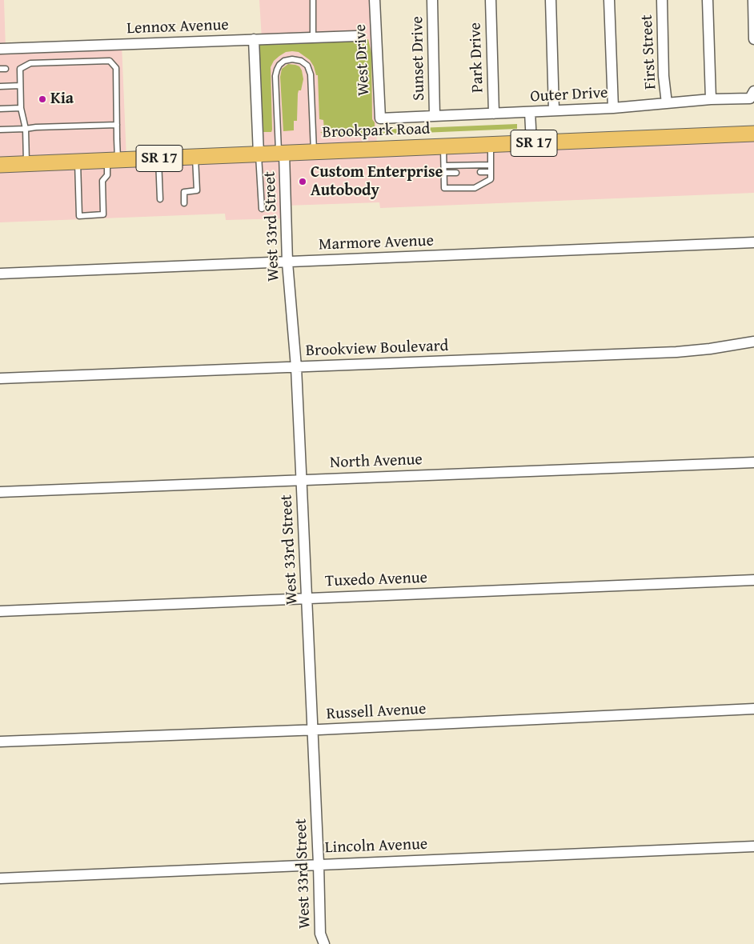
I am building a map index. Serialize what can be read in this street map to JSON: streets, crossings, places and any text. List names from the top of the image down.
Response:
{
  "streets": {
    "main road": ["Brookpark Road", "SR 17"],
    "street": [
      "Lennox Avenue",
      "First Street",
      "Park Drive",
      "Sunset Drive",
      "West Drive",
      "Outer Drive",
      "West 33rd Street",
      "Marmore Avenue",
      "Brookview Boulevard",
      "North Avenue",
      "Tuxedo Avenue",
      "Russell Avenue",
      "Lincoln Avenue"
    ]
  },
  "crossings": [
    ["Lennox Avenue", "West 33rd Street"],
    ["First Street", "Outer Drive"],
    ["Park Drive", "Outer Drive"],
    ["Sunset Drive", "Outer Drive"],
    ["West Drive", "Outer Drive"],
    ["Brookpark Road", "West 33rd Street"],
    ["West 33rd Street", "Marmore Avenue"],
    ["West 33rd Street", "Brookview Boulevard"],
    ["West 33rd Street", "North Avenue"],
    ["West 33rd Street", "Tuxedo Avenue"],
    ["West 33rd Street", "Russell Avenue"],
    ["West 33rd Street", "Lincoln Avenue"]
  ],
  "places": ["Kia", "Custom Enterprise Autobody"]
}
